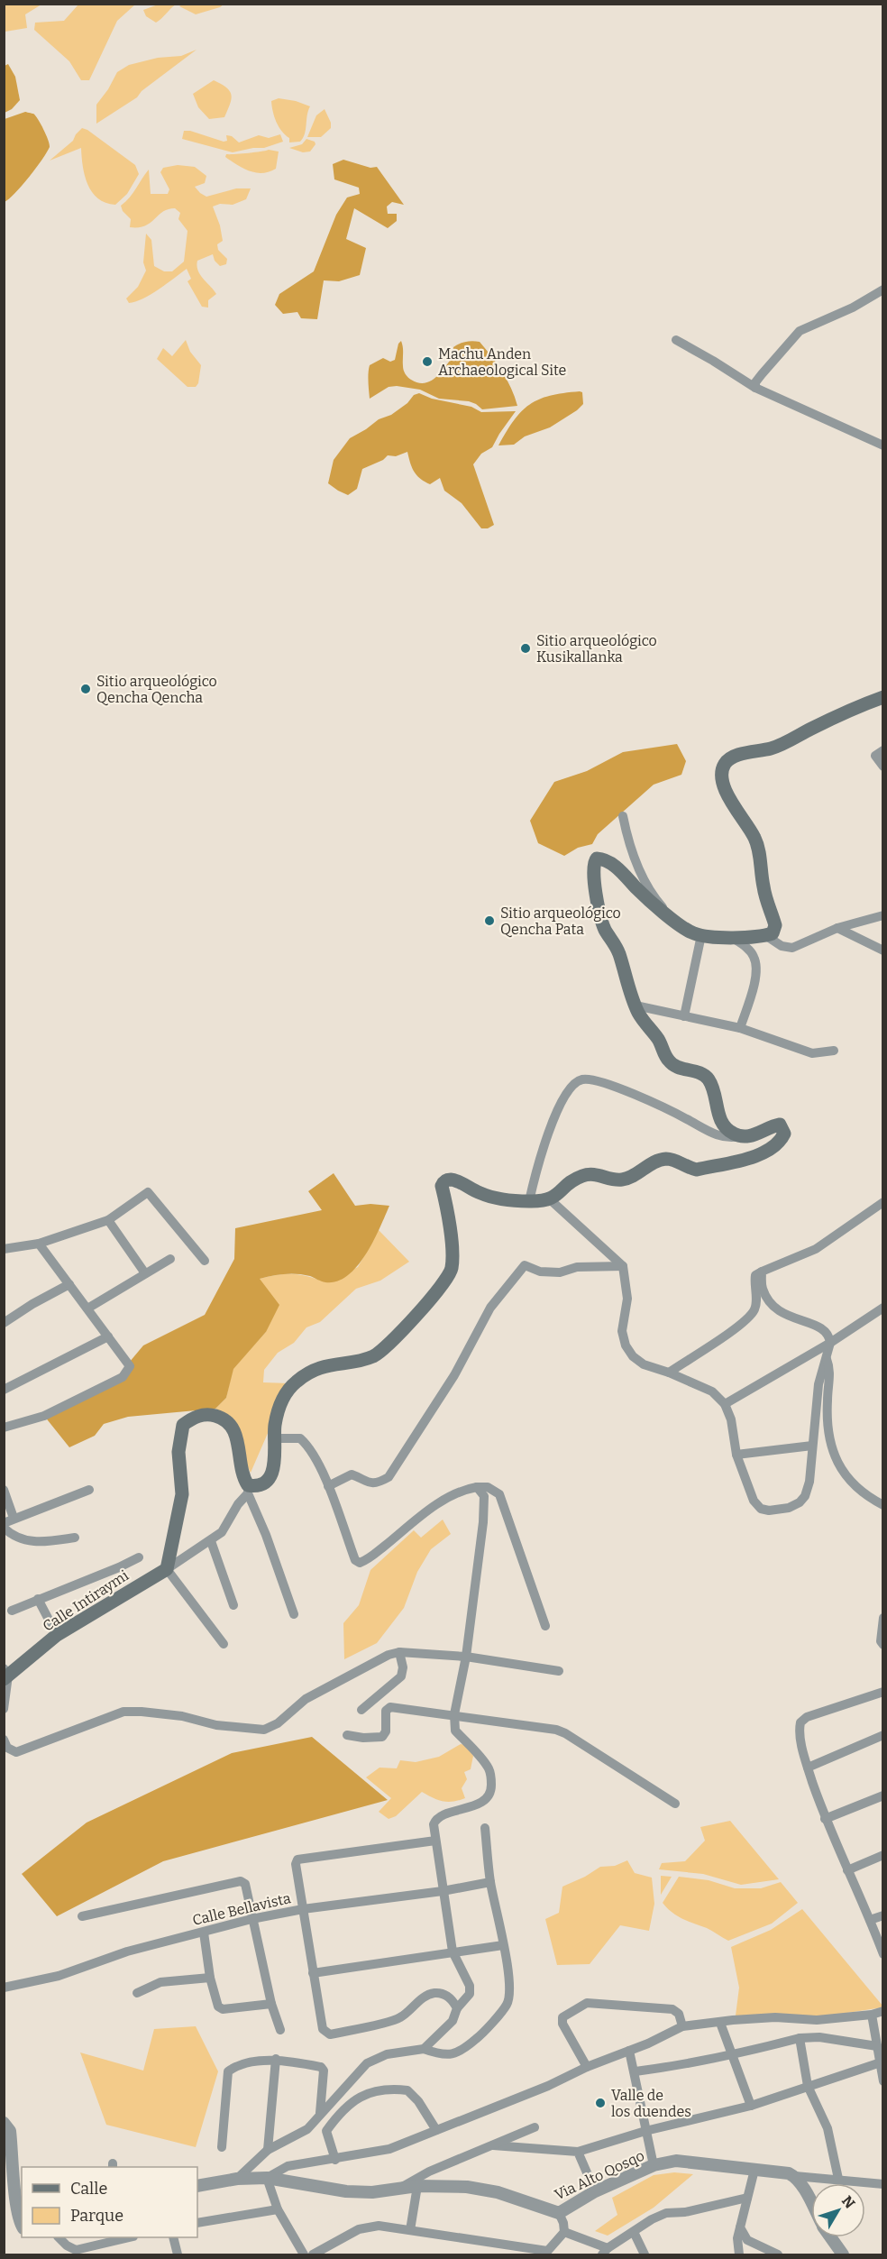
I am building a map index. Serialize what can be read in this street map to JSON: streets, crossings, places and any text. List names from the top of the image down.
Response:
{
  "streets": {
    "main road": ["Calle Intiraymi"],
    "street": ["Calle Bellavista", "Via Alto Qosqo"]
  },
  "places": [
    "Machu Anden Archaeological Site",
    "Sitio arqueológico Kusikallanka",
    "Sitio arqueológico Qencha Qencha",
    "Sitio arqueológico Qencha Pata",
    "Valle de los duendes"
  ],
  "legend": ["Calle", "Parque"],
  "north": "top right"
}
